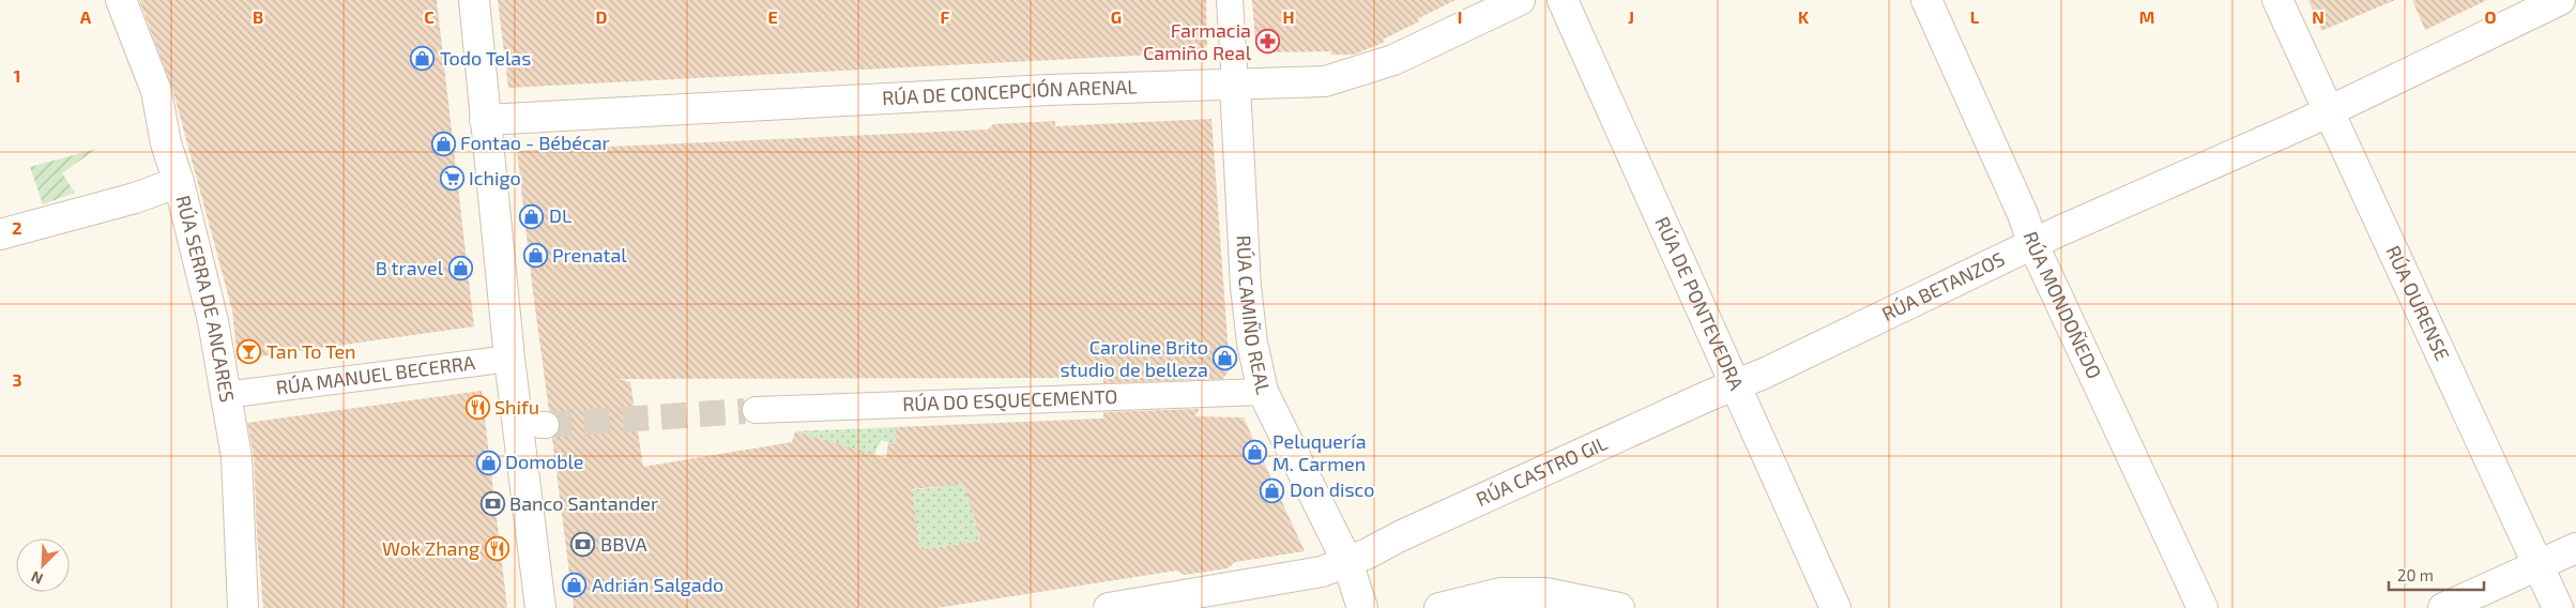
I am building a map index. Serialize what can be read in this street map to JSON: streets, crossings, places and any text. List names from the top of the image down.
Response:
{
  "streets": {
    "street": [
      "RÚA DE CONCEPCIÓN ARENAL",
      "RÚA BETANZOS",
      "RÚA SERRA DE ANCARES",
      "RÚA DE PONTEVEDRA",
      "RÚA OURENSE",
      "RÚA MONDOÑEDO",
      "RÚA CAMIÑO REAL",
      "RÚA MANUEL BECERRA",
      "RÚA DO ESQUECEMENTO",
      "RÚA CASTRO GIL"
    ]
  },
  "crossings": [
    ["RÚA DE CONCEPCIÓN ARENAL", "RÚA CAMIÑO REAL"],
    ["RÚA BETANZOS", "RÚA DE PONTEVEDRA"],
    ["RÚA BETANZOS", "RÚA OURENSE"],
    ["RÚA BETANZOS", "RÚA MONDOÑEDO"],
    ["RÚA BETANZOS", "RÚA CASTRO GIL"],
    ["RÚA DE PONTEVEDRA", "RÚA CASTRO GIL"],
    ["RÚA CAMIÑO REAL", "RÚA DO ESQUECEMENTO"],
    ["RÚA CAMIÑO REAL", "RÚA CASTRO GIL"]
  ],
  "places": {
    "pharmacy": ["Farmacia Camiño Real"],
    "shop": [
      "Todo Telas",
      "Fontao - Bébécar",
      "DL",
      "Prenatal",
      "B travel",
      "Caroline Brito studio de belleza",
      "Peluquería M. Carmen",
      "Domoble",
      "Don disco",
      "Adrián Salgado"
    ],
    "supermarket": ["Ichigo"],
    "bar": ["Tan To Ten"],
    "restaurant": ["Shifu", "Wok Zhang"],
    "bank": ["Banco Santander", "BBVA"]
  },
  "scale_bar": "20 m",
  "north": "bottom left",
  "grid": {
    "columns": [
      "A",
      "B",
      "C",
      "D",
      "E",
      "F",
      "G",
      "H",
      "I",
      "J",
      "K",
      "L",
      "M",
      "N",
      "O"
    ],
    "rows": ["1", "2", "3"]
  }
}
